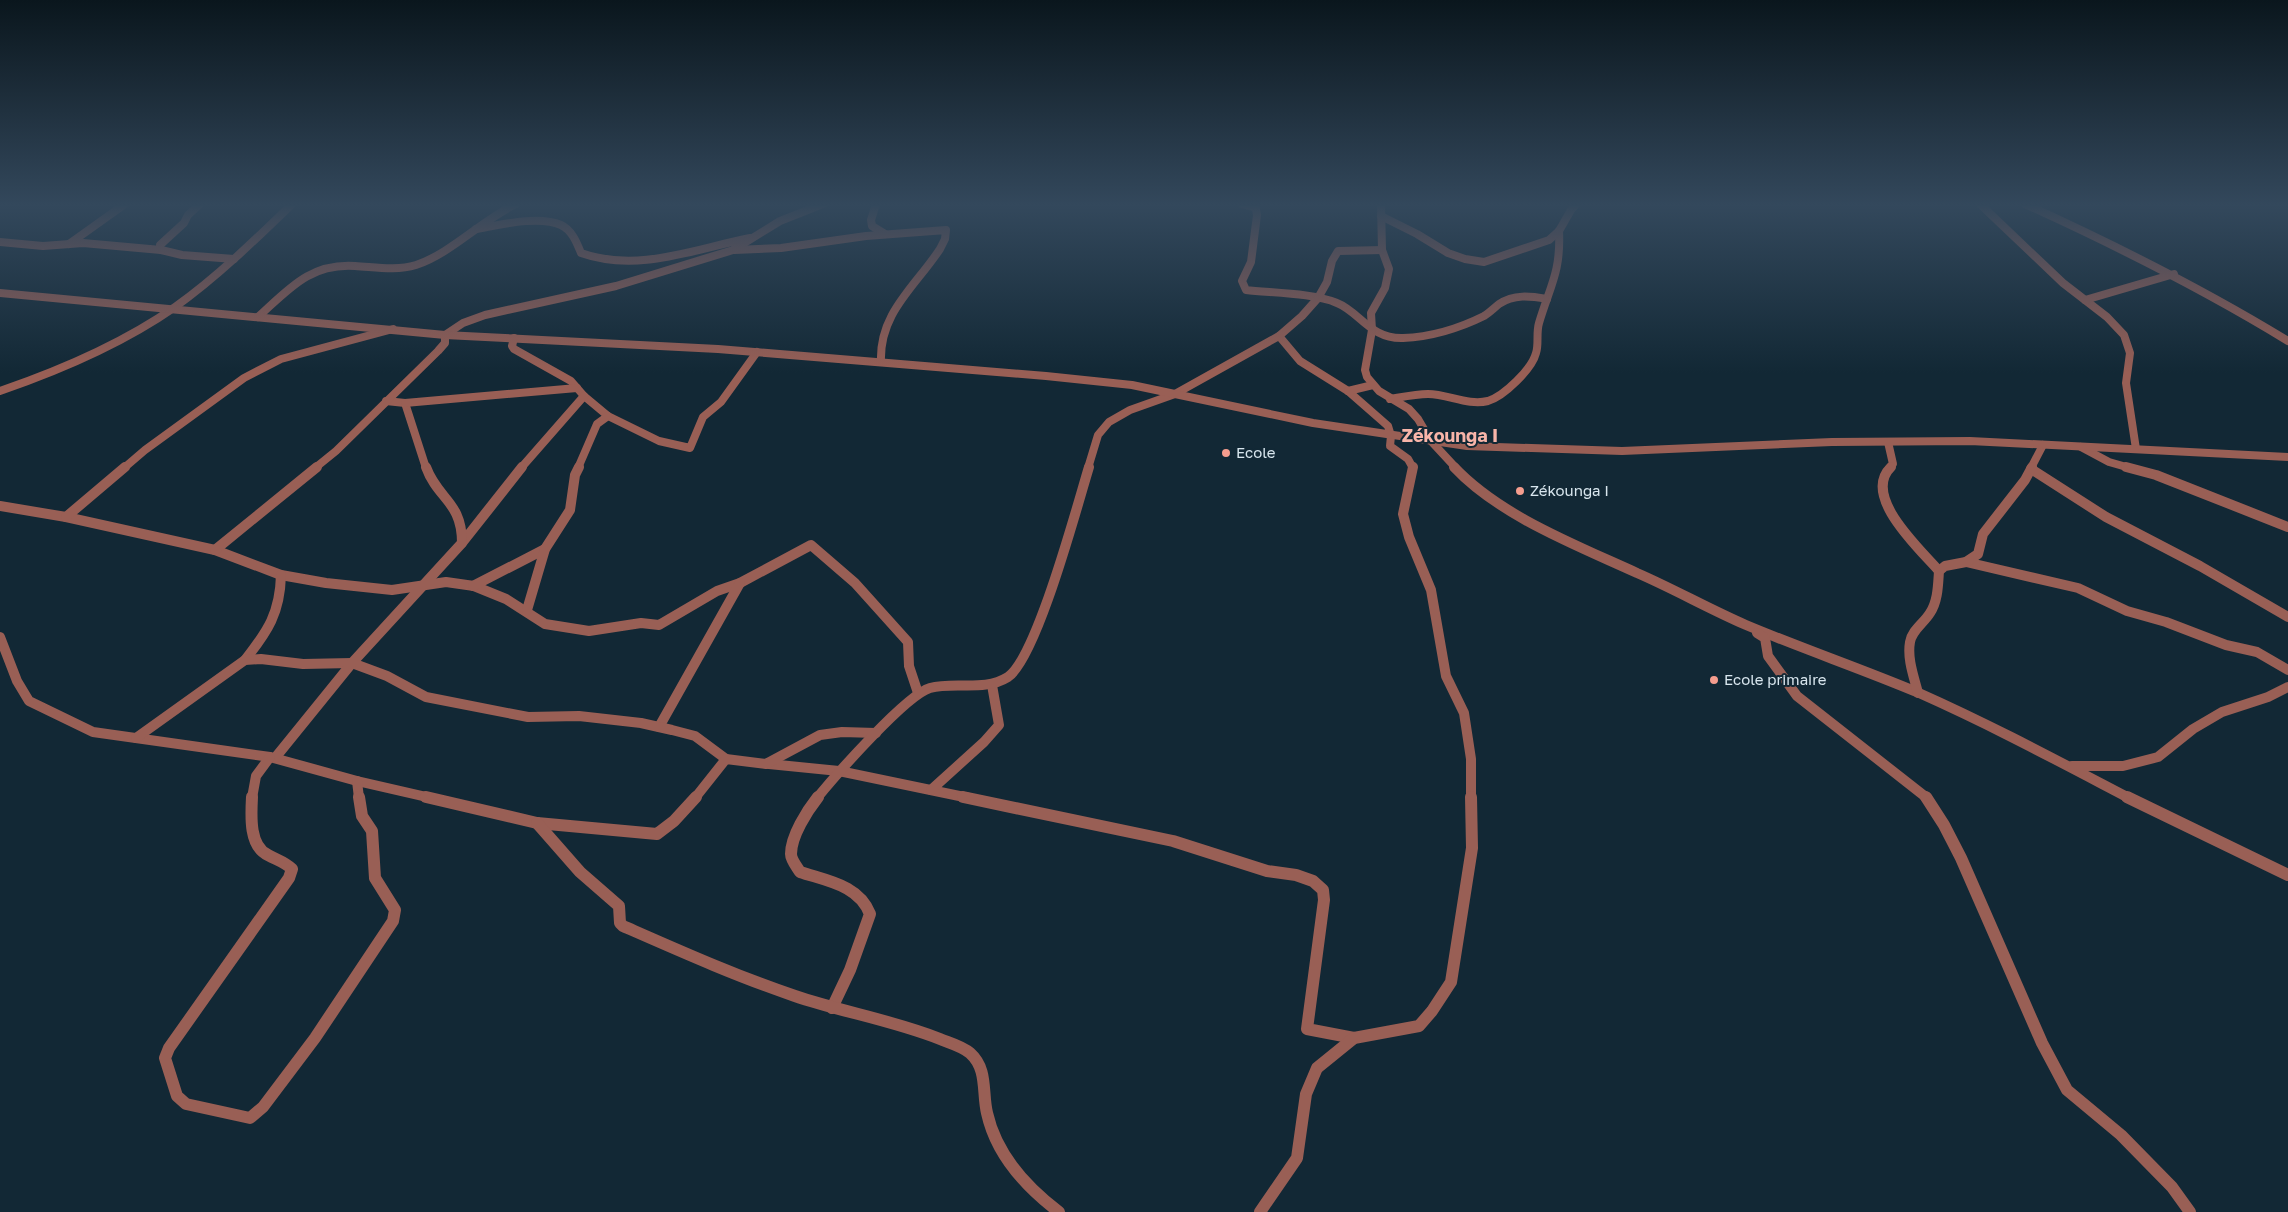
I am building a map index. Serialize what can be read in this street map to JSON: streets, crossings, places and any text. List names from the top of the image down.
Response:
{
  "districts": ["Zékounga I"],
  "places": ["Ecole", "Zékounga I", "Ecole primaire"]
}
